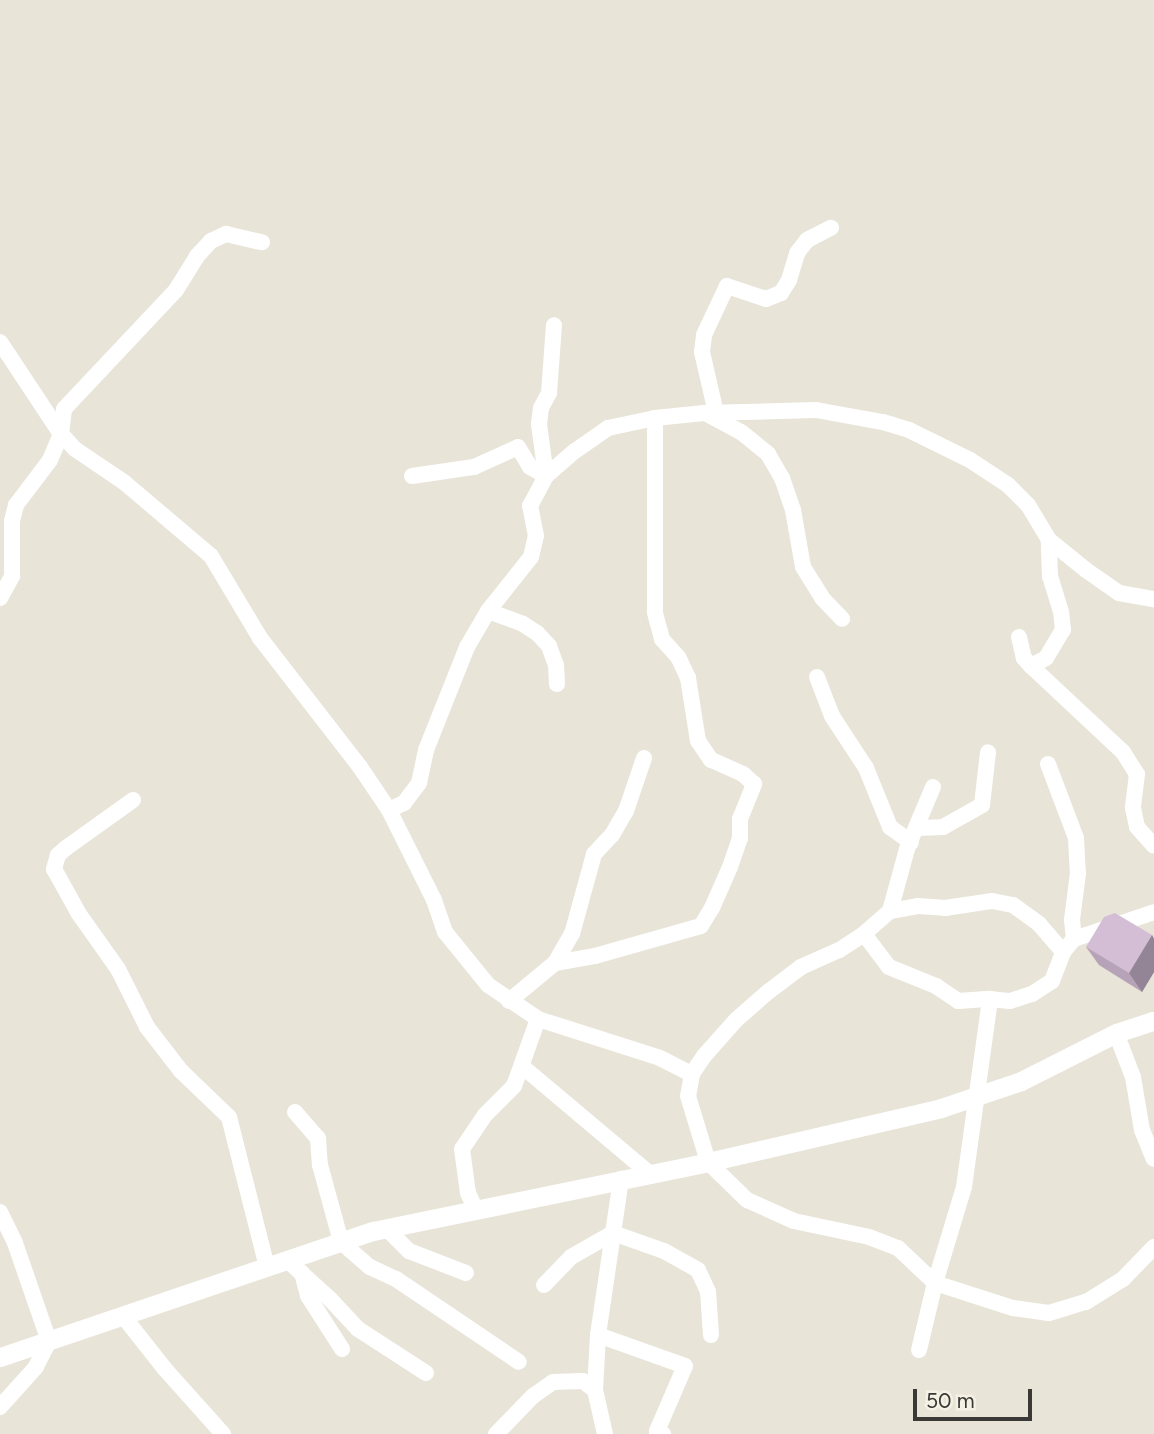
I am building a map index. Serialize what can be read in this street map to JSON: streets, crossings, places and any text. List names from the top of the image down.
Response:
{
  "scale_bar": "50 m"
}
